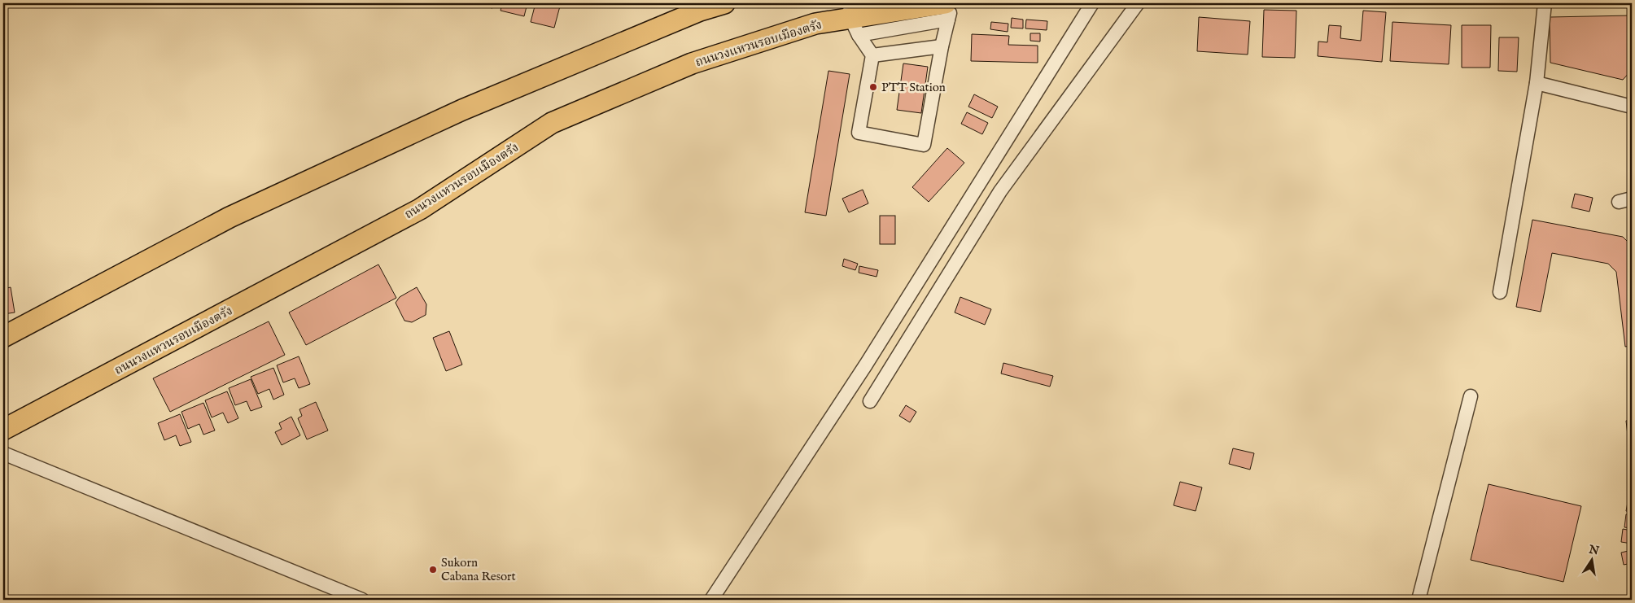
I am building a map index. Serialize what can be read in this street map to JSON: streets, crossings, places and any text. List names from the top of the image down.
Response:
{
  "streets": {
    "highway": ["ถนนวงแหวนรอบเมืองตรัง"]
  },
  "places": ["PTT Station", "Sukorn Cabana Resort"],
  "north": "top"
}
